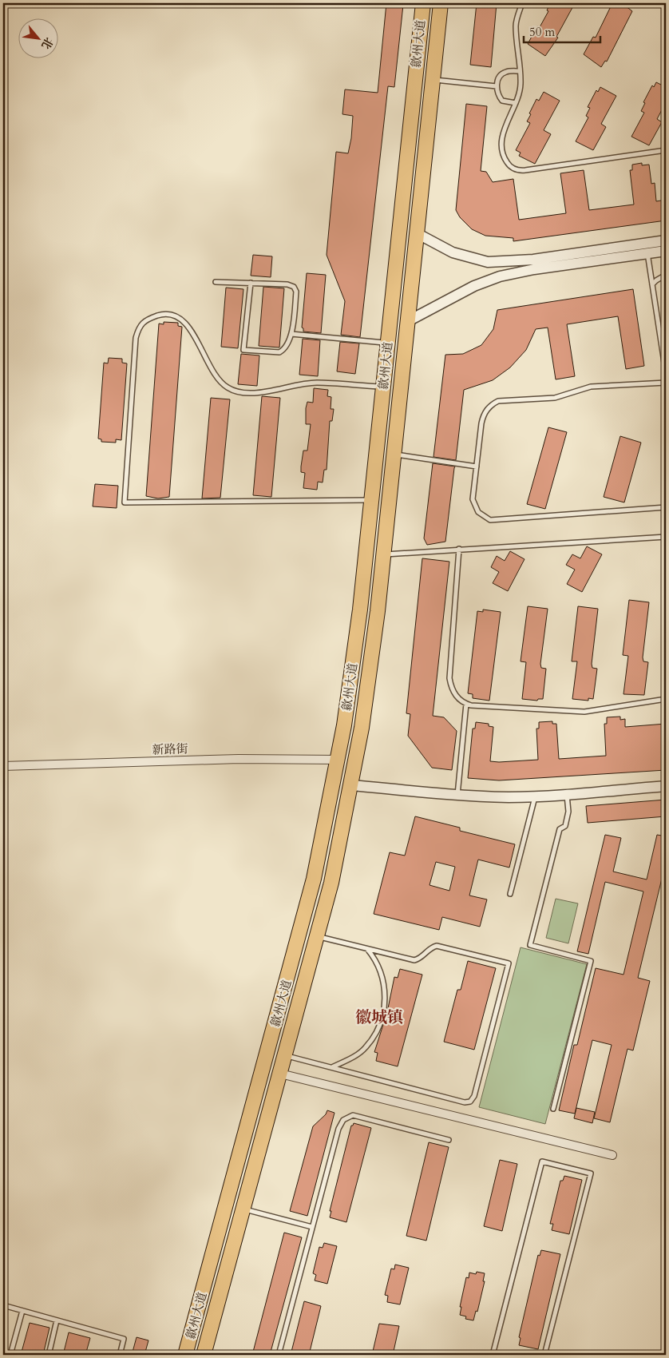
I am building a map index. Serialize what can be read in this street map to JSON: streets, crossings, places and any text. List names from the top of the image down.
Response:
{
  "streets": {
    "highway": ["歙州大道"],
    "street": ["新路街"]
  },
  "crossings": [
    ["歙州大道", "新路街"]
  ],
  "districts": ["徽城镇"],
  "scale_bar": "50 m",
  "north": "bottom right"
}
